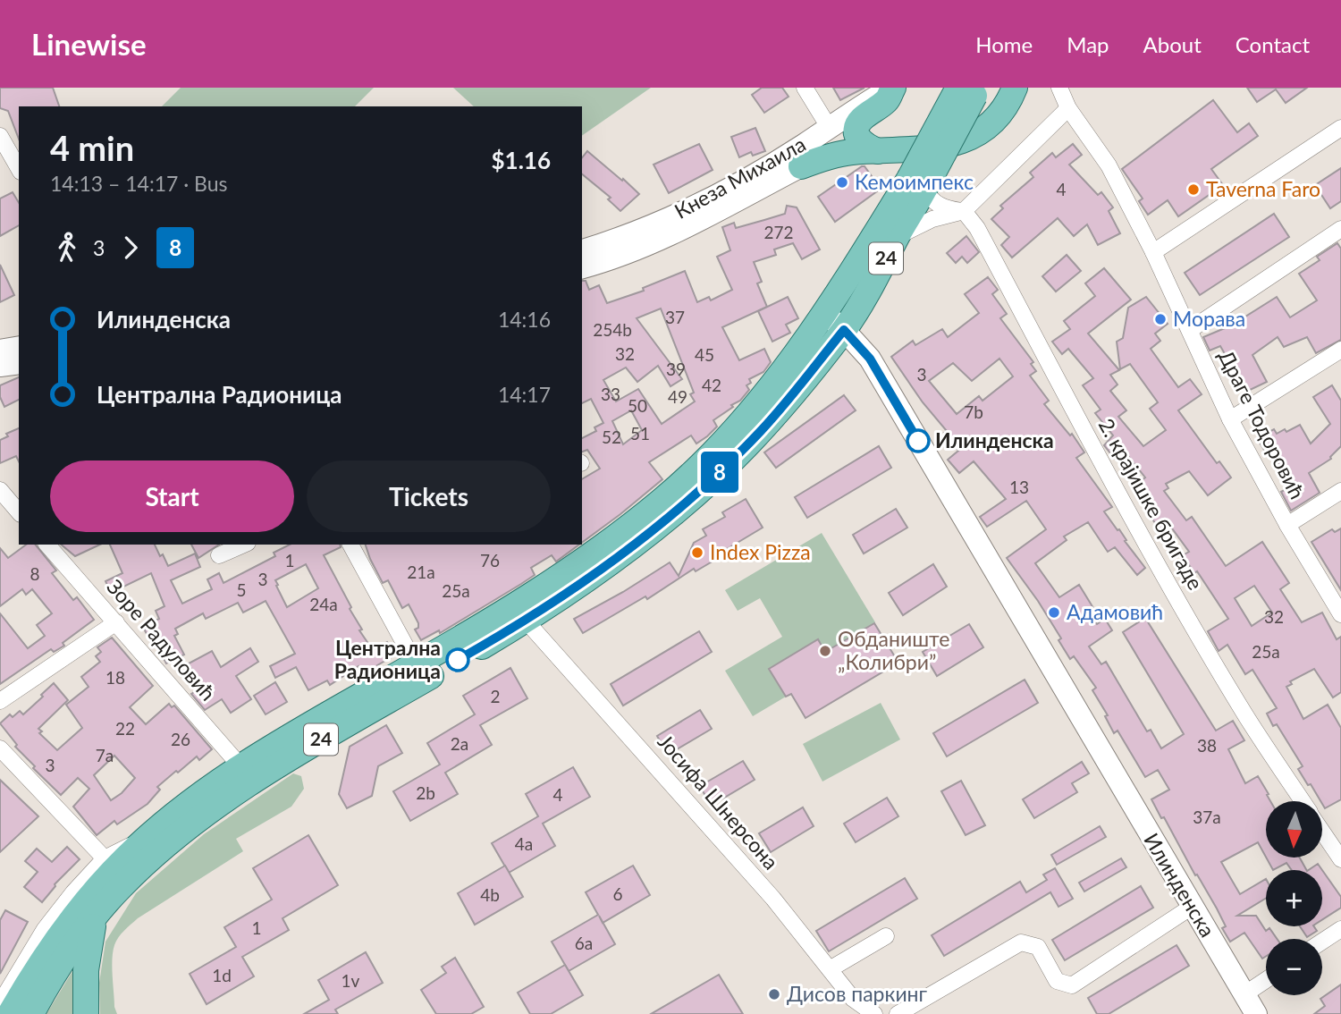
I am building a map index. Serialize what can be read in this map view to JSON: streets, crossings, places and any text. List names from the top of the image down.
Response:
{
  "streets": {
    "main road": ["24"],
    "street": [
      "Кнеза Михаила",
      "Драге Тодоровић",
      "2. крајишке бригаде",
      "Зоре Радуловић",
      "Јосифа Шнерсона",
      "Илинденска"
    ]
  },
  "crossings": [
    ["24", "Зоре Радуловић"],
    ["24", "Јосифа Шнерсона"],
    ["24", "Илинденска"]
  ],
  "places": [
    "Кемоимпекс",
    "Taverna Faro",
    "Морава",
    "Илинденска",
    "Index Pizza",
    "Адамовић",
    "Обданиште „Колибри”",
    "Централна Радионица",
    "Дисов паркинг"
  ],
  "lines": ["bus line 8"],
  "house_numbers": [
    "4",
    "272",
    "37",
    "254b",
    "32",
    "45",
    "39",
    "3",
    "42",
    "33",
    "49",
    "50",
    "7b",
    "51",
    "52",
    "13",
    "1",
    "76",
    "21a",
    "8",
    "3",
    "5",
    "25a",
    "24a",
    "32",
    "25a",
    "18",
    "2",
    "22",
    "26",
    "2a",
    "38",
    "7a",
    "3",
    "2b",
    "4",
    "37a",
    "4a",
    "6",
    "4b",
    "1",
    "6a",
    "1d",
    "1v"
  ],
  "north": "bottom",
  "page": {
    "header": "Linewise",
    "nav": [
      "Home",
      "Map",
      "About",
      "Contact"
    ],
    "on_map": "8",
    "heading": ["4 min", "14:13 – 14:17 · Bus", "$1.16"],
    "legs": ["3", "8"],
    "list": [
      {
        "name": "Илинденска",
        "value": "14:16"
      },
      {
        "name": "Централна Радионица",
        "value": "14:17"
      }
    ],
    "buttons": ["Start", "Tickets"],
    "map_buttons": ["+", "−"]
  }
}
